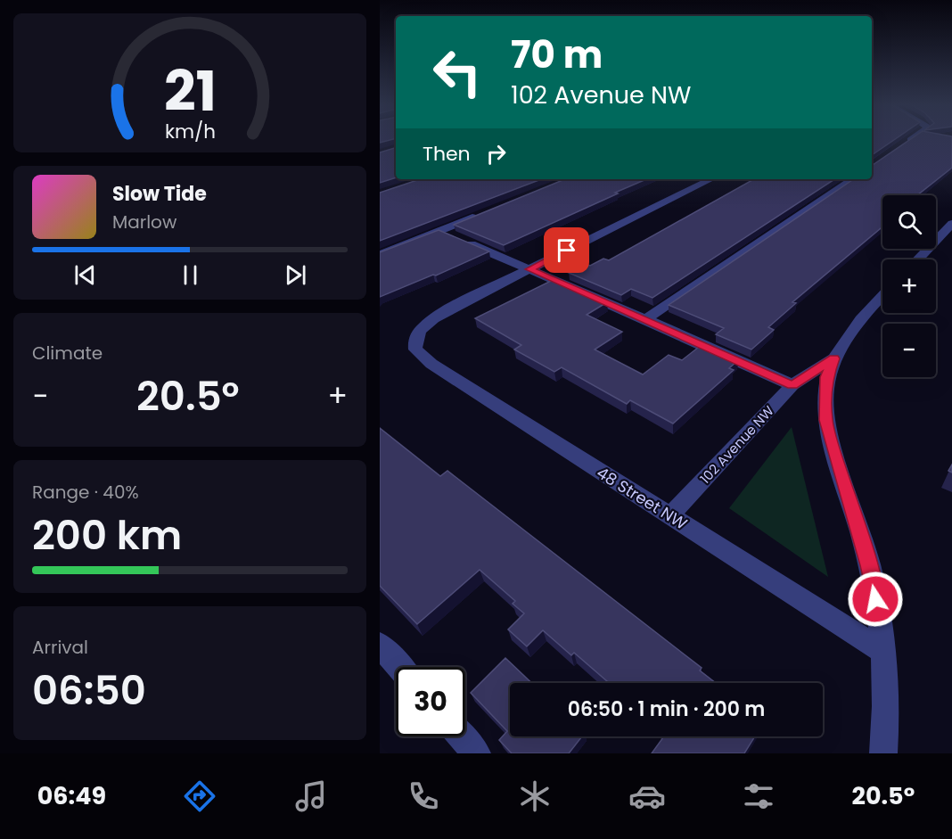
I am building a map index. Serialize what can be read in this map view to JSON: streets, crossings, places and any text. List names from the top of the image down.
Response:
{
  "streets": {
    "street": ["102 Avenue NW", "48 Street NW"]
  },
  "crossings": [
    ["102 Avenue NW", "48 Street NW"]
  ],
  "page": {
    "turn": ["70 m", "102 Avenue NW"],
    "then": "Then",
    "song": ["Slow Tide", "Marlow"],
    "map_buttons": ["+", "−"],
    "tile": [
      "Climate",
      ["Range · 40%", "200 km"],
      ["Arrival", "06:50"]
    ],
    "heat": ["−", "20.5°", "+"],
    "limit": "30",
    "trip": "06:50 · 1 min · 200 m",
    "tabs": ["06:49", "20.5°"],
    "gauge": ["21", "km/h"]
  }
}
